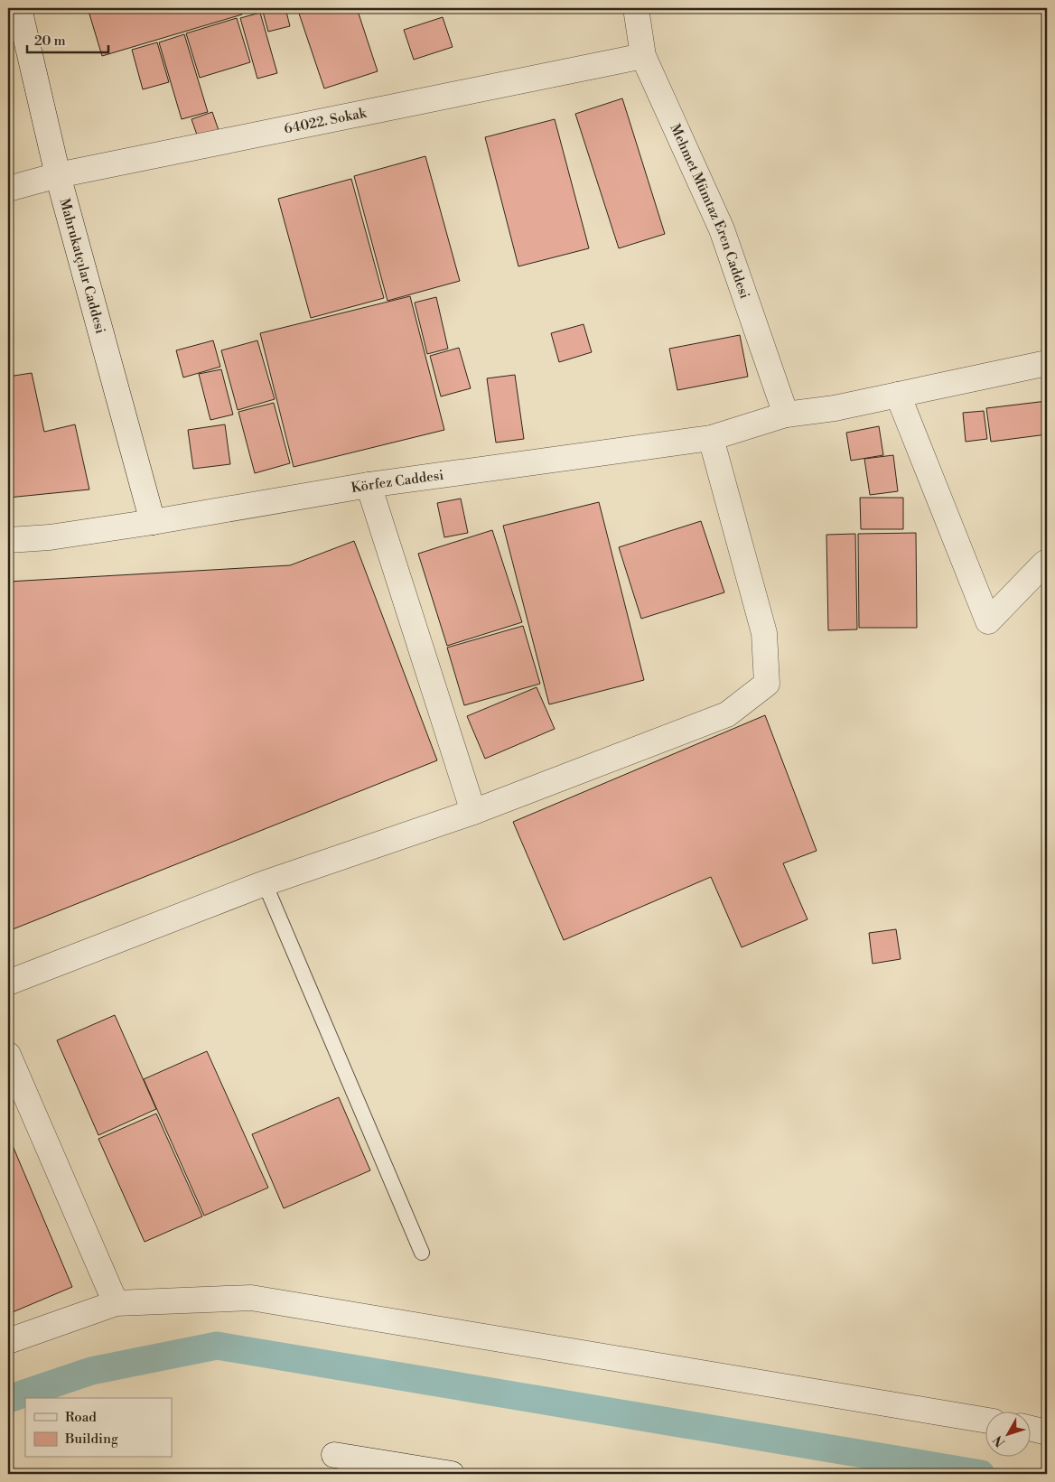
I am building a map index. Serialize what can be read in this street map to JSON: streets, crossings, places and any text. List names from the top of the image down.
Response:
{
  "streets": {
    "street": [
      "64022. Sokak",
      "Mehmet Mümtaz Eren Caddesi",
      "Mahrukatçılar Caddesi",
      "Körfez Caddesi"
    ]
  },
  "crossings": [
    ["64022. Sokak", "Mehmet Mümtaz Eren Caddesi"],
    ["64022. Sokak", "Mahrukatçılar Caddesi"],
    ["Mehmet Mümtaz Eren Caddesi", "Körfez Caddesi"],
    ["Mahrukatçılar Caddesi", "Körfez Caddesi"]
  ],
  "legend": ["Road", "Building"],
  "scale_bar": "20 m",
  "north": "bottom left"
}
